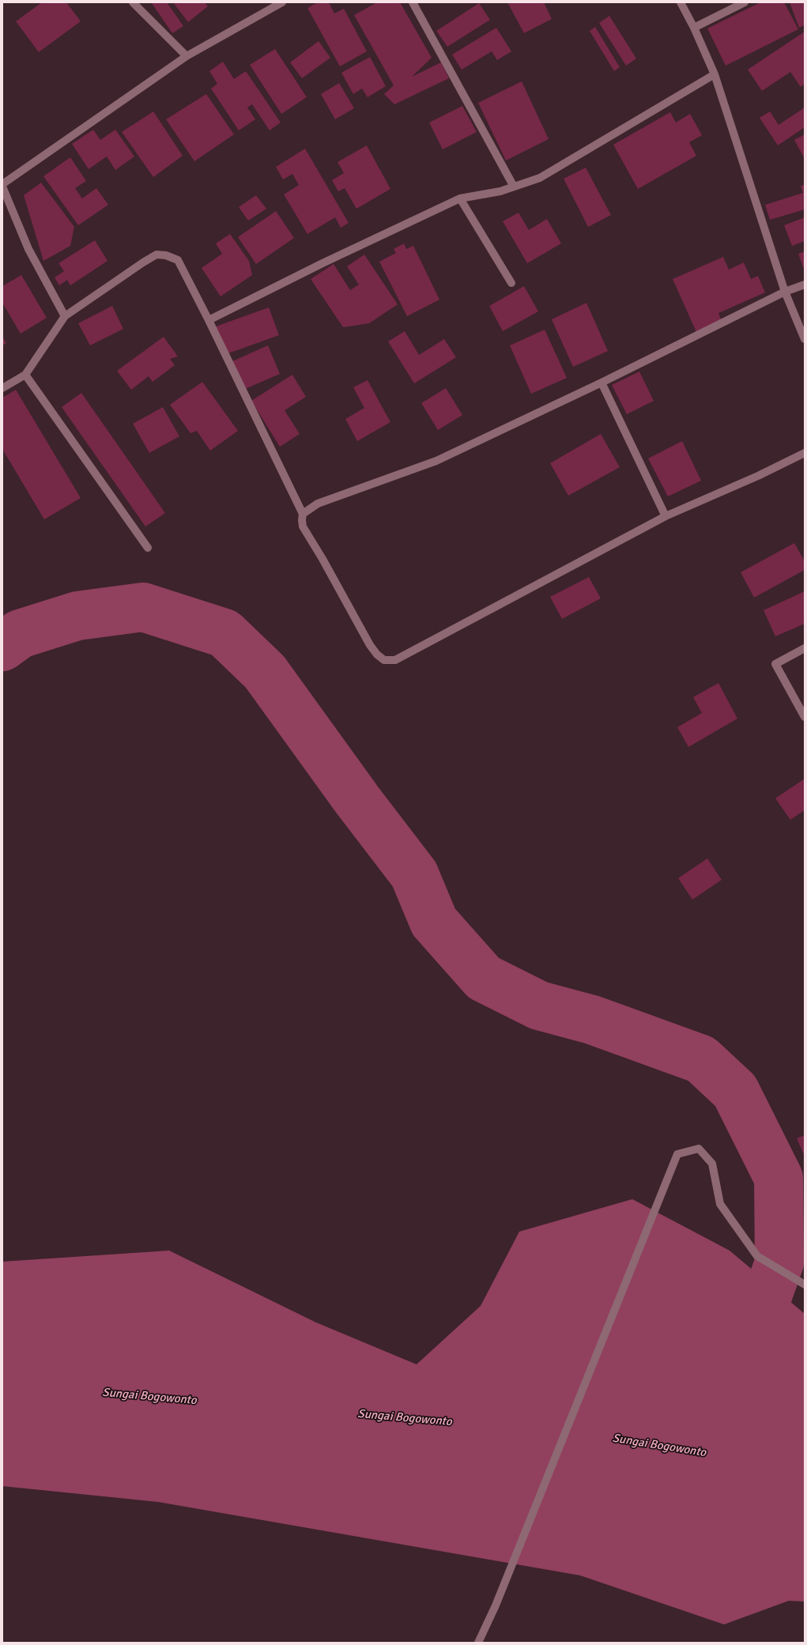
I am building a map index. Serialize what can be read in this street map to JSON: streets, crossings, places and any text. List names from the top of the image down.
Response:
{
  "water": ["Sungai Bogowonto"]
}
